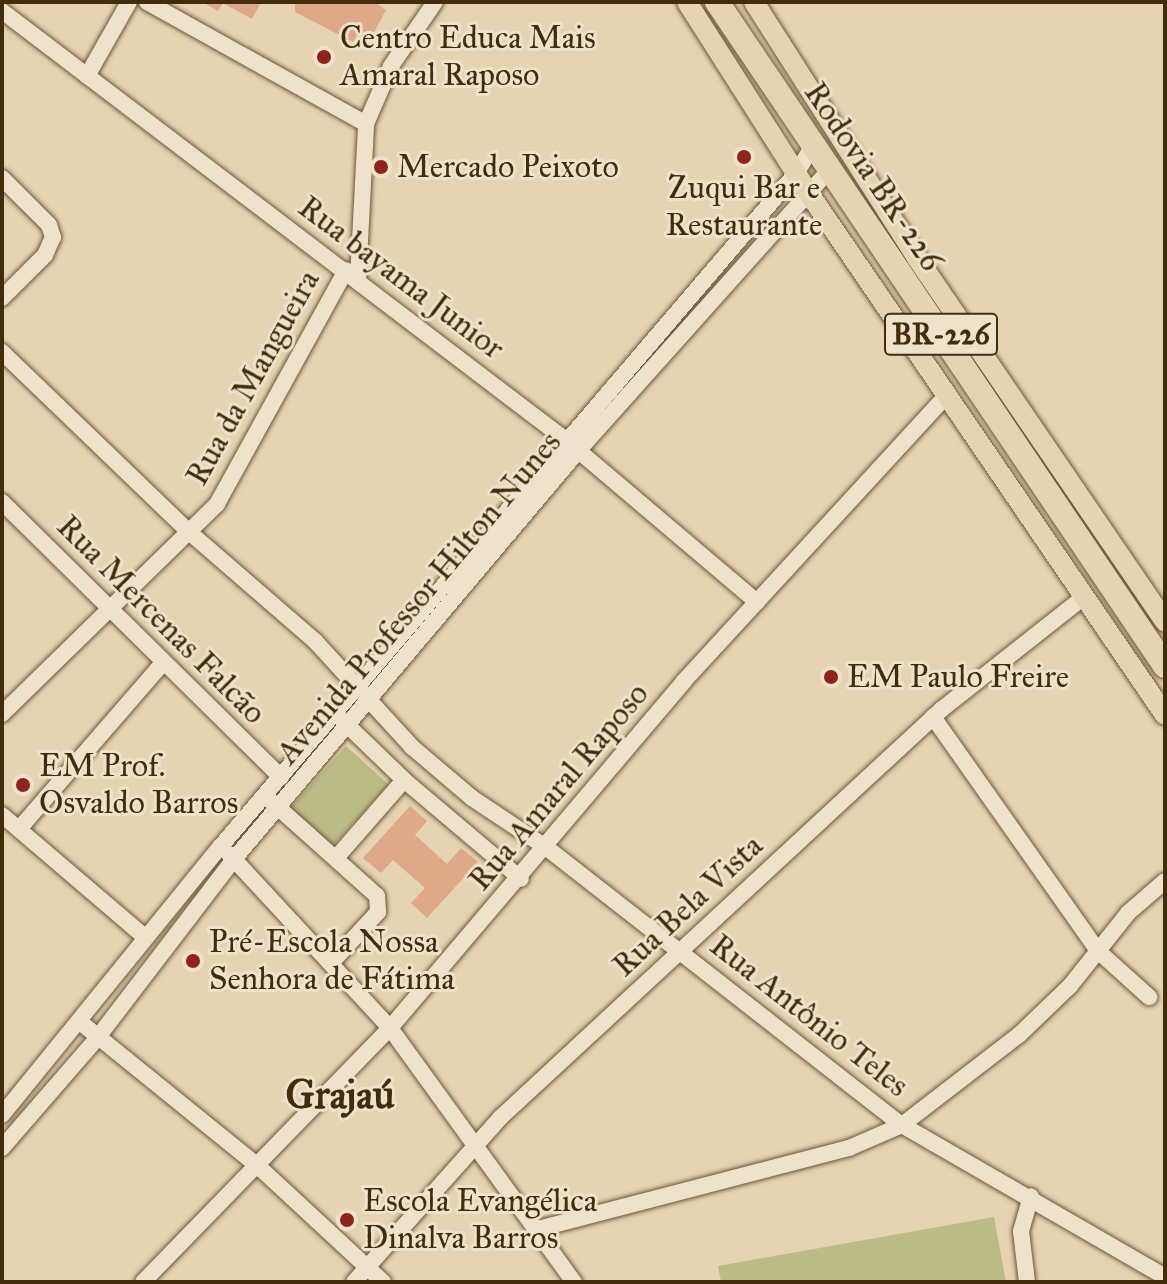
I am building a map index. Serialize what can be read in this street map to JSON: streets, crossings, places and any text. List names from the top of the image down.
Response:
{
  "streets": {
    "highway": ["Rodovia BR-226", "BR-226"],
    "street": [
      "Rua bayama Junior",
      "Rua da Mangueira",
      "Avenida Professor Hilton Nunes",
      "Rua Mercenas Falcão",
      "Rua Amaral Raposo",
      "Rua Bela Vista",
      "Rua Antônio Teles"
    ]
  },
  "crossings": [
    ["Rodovia BR-226", "Avenida Professor Hilton Nunes"],
    ["Rua bayama Junior", "Rua da Mangueira"],
    ["Rua bayama Junior", "Avenida Professor Hilton Nunes"],
    ["Rua bayama Junior", "Rua Amaral Raposo"],
    ["Rua da Mangueira", "Rua Mercenas Falcão"],
    ["Avenida Professor Hilton Nunes", "Rua Mercenas Falcão"],
    ["Avenida Professor Hilton Nunes", "Rua Antônio Teles"],
    ["Rua Amaral Raposo", "Rua Antônio Teles"],
    ["Rua Bela Vista", "Rua Antônio Teles"]
  ],
  "districts": ["Grajaú"],
  "places": [
    "Centro Educa Mais Amaral Raposo",
    "Zuqui Bar e Restaurante",
    "Mercado Peixoto",
    "EM Paulo Freire",
    "EM Prof. Osvaldo Barros",
    "Pré-Escola Nossa Senhora de Fátima",
    "Escola Evangélica Dinalva Barros"
  ]
}
